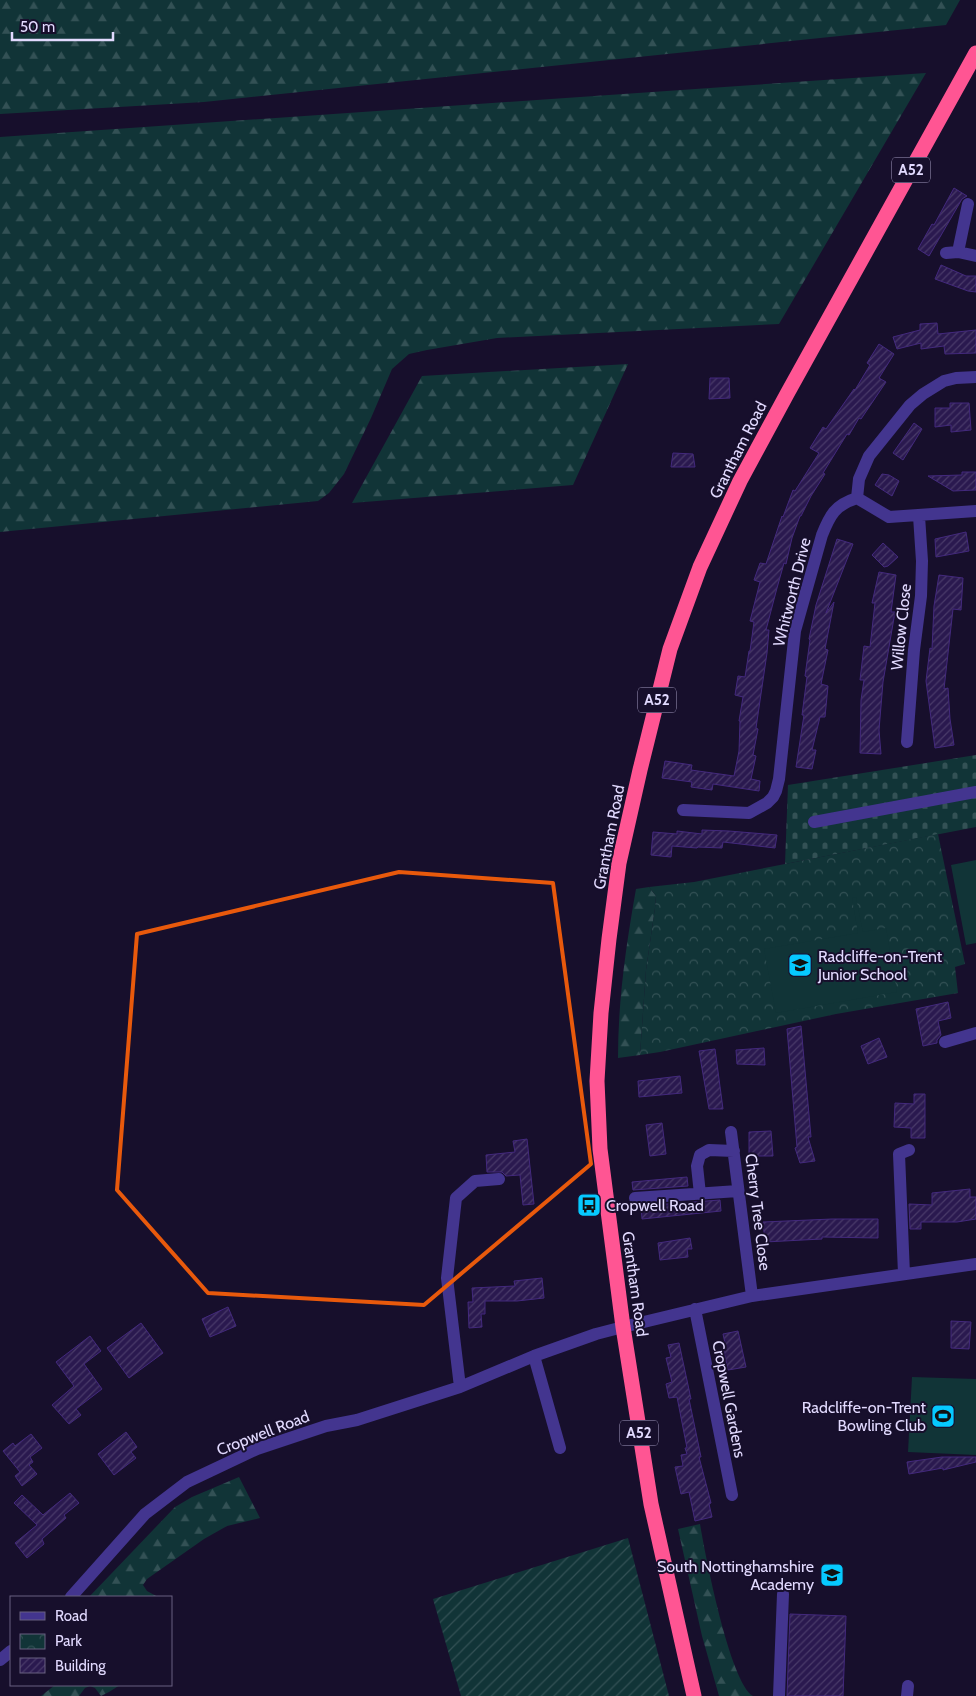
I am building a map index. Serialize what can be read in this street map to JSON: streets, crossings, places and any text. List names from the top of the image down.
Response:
{
  "streets": {
    "highway": ["A52", "Grantham Road"],
    "street": [
      "Whitworth Drive",
      "Willow Close",
      "Cherry Tree Close",
      "Cropwell Gardens",
      "Cropwell Road"
    ]
  },
  "crossings": [
    ["Grantham Road", "Cropwell Road"],
    ["Cherry Tree Close", "Cropwell Road"],
    ["Cropwell Gardens", "Cropwell Road"]
  ],
  "places": {
    "school or university": ["Radcliffe-on-Trent Junior School", "South Nottinghamshire Academy"],
    "bus stop": ["Cropwell Road"],
    "sports": ["Radcliffe-on-Trent Bowling Club"]
  },
  "legend": ["Road", "Park", "Building"],
  "scale_bar": "50 m"
}
